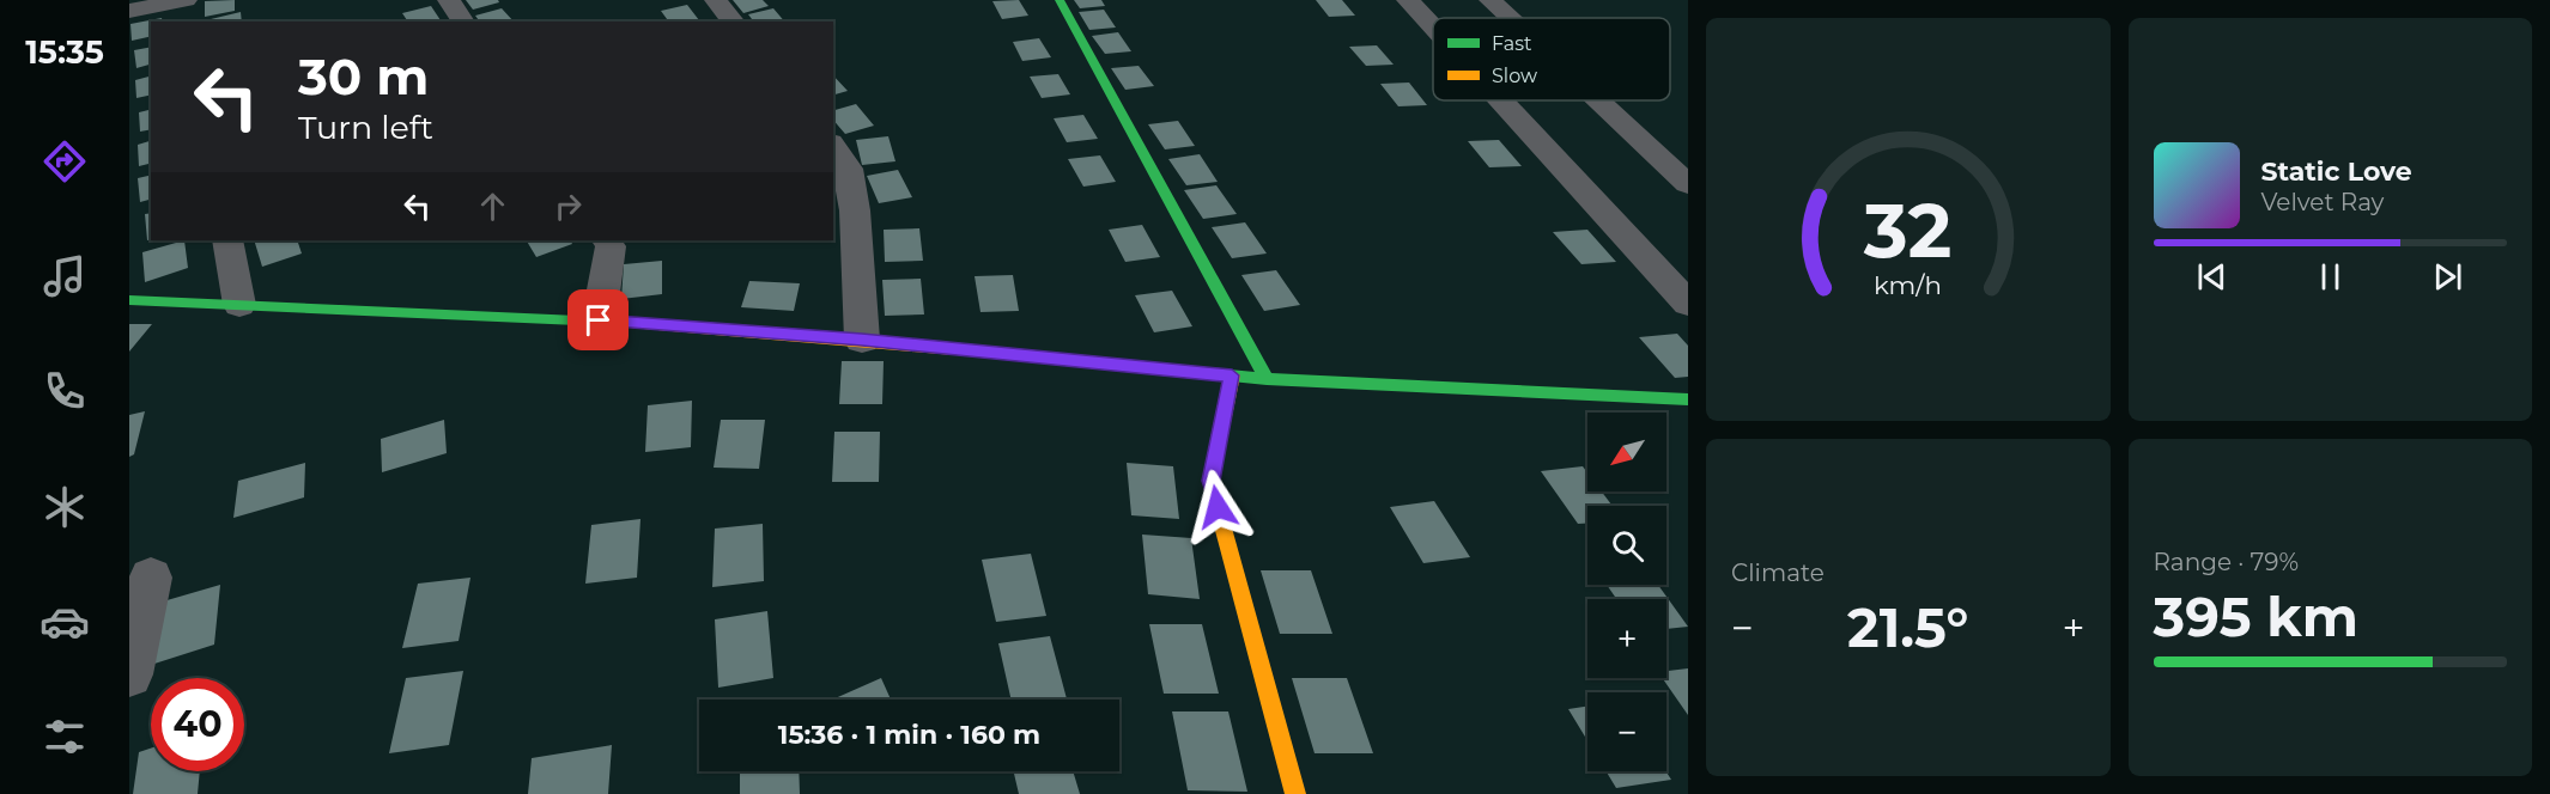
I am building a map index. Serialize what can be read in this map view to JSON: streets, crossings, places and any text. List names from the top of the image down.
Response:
{
  "legend": ["Fast", "Slow"],
  "north": "bottom left",
  "page": {
    "tabs": "15:35",
    "turn": ["30 m", "Turn left"],
    "song": ["Static Love", "Velvet Ray"],
    "map_buttons": ["+", "−"],
    "tile": [
      "Climate",
      ["Range · 79%", "395 km"]
    ],
    "heat": ["−", "21.5°", "+"],
    "limit": "40",
    "trip": "15:36 · 1 min · 160 m",
    "gauge": ["32", "km/h"]
  }
}
